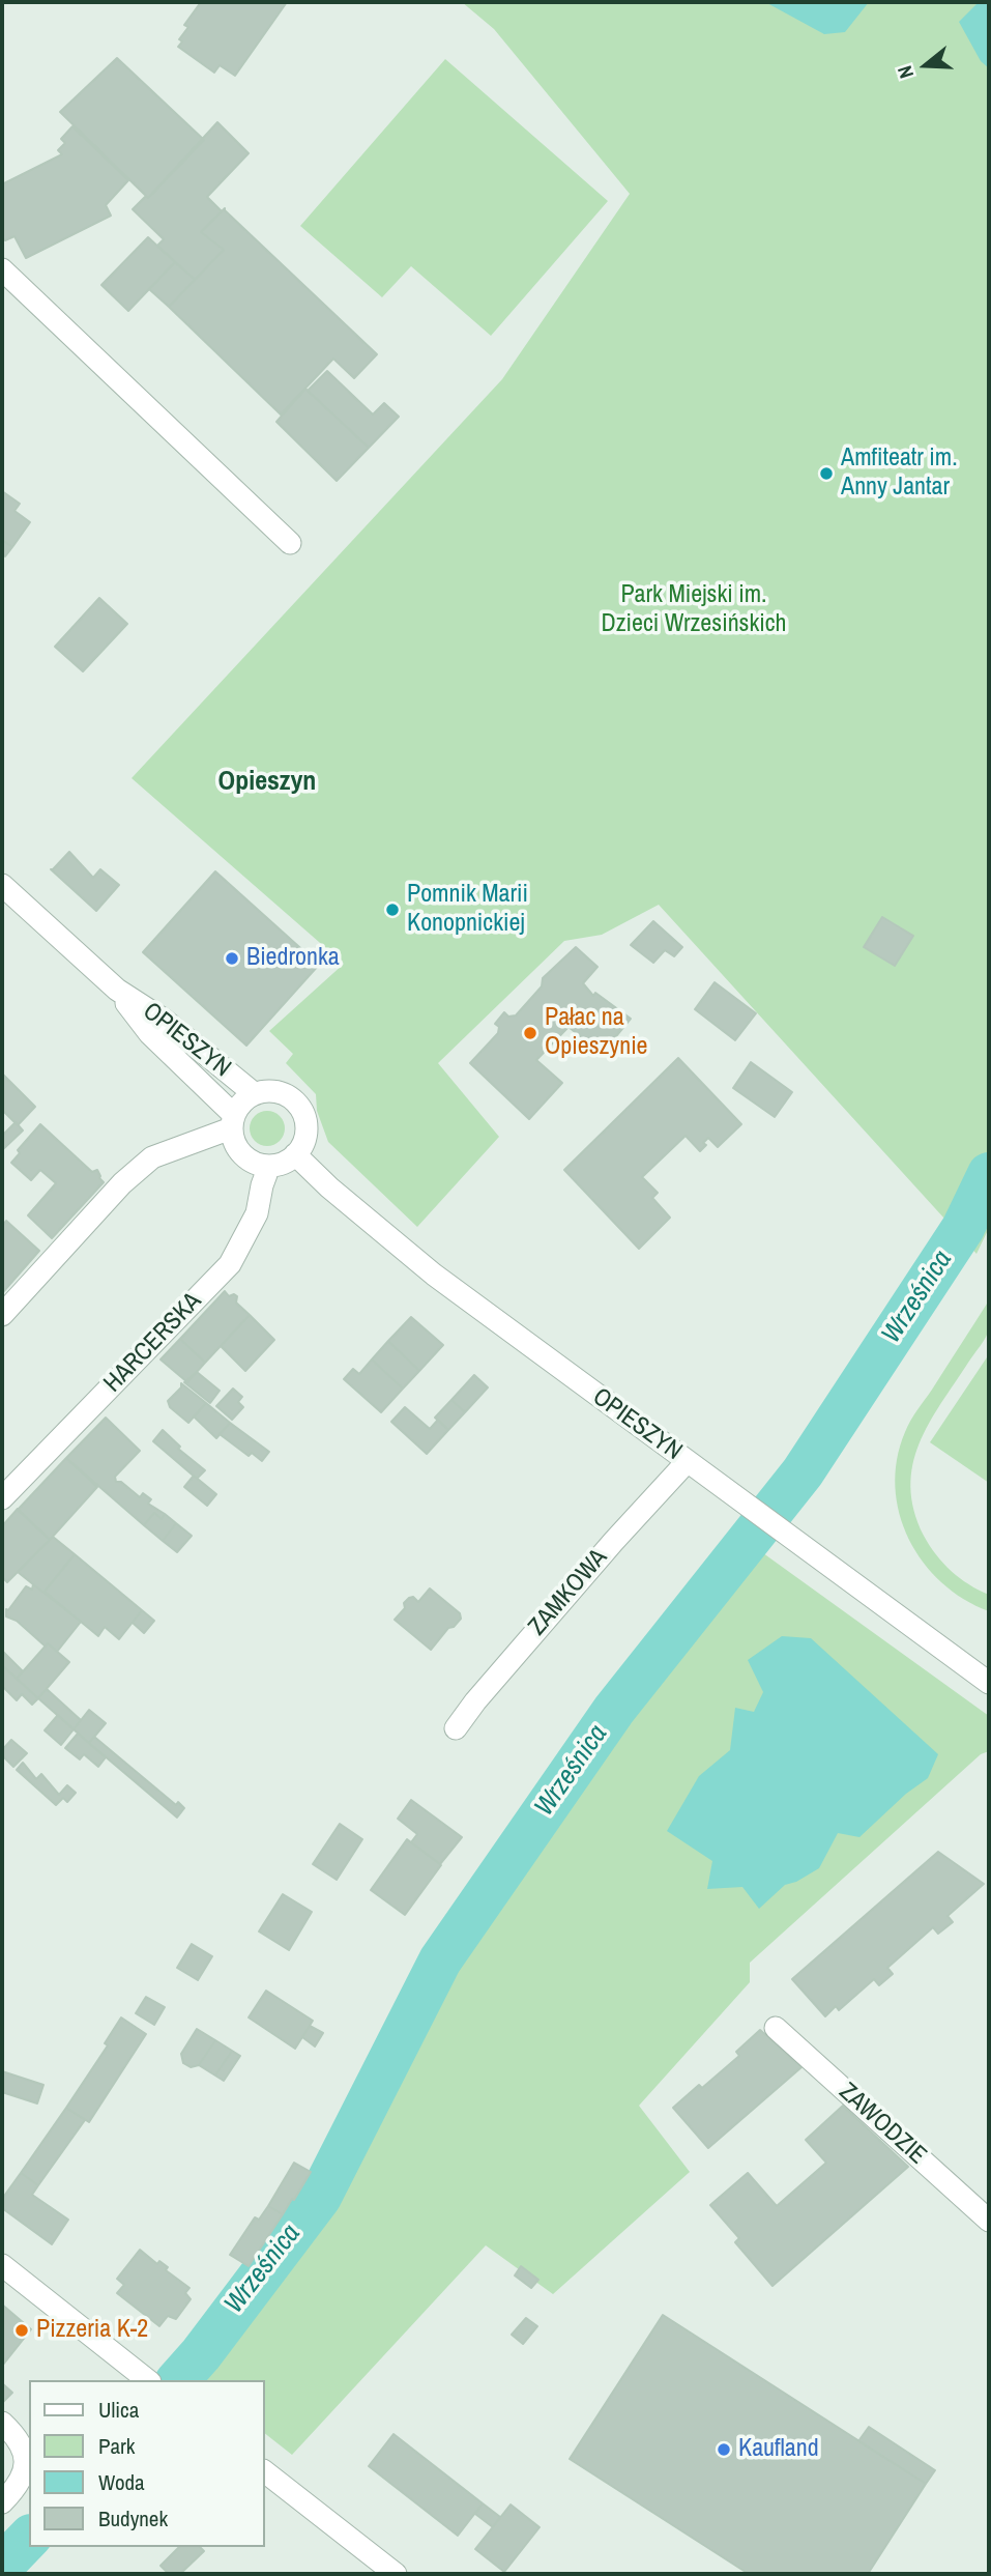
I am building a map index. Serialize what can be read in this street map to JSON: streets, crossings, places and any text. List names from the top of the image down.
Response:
{
  "streets": {
    "street": [
      "OPIESZYN",
      "HARCERSKA",
      "ZAMKOWA",
      "ZAWODZIE"
    ]
  },
  "crossings": [
    ["OPIESZYN", "HARCERSKA"],
    ["OPIESZYN", "ZAMKOWA"]
  ],
  "districts": ["Opieszyn"],
  "water": ["Wrześnica"],
  "parks": ["Park Miejski im. Dzieci Wrzesińskich"],
  "places": [
    "Amfiteatr im. Anny Jantar",
    "Pomnik Marii Konopnickiej",
    "Biedronka",
    "Pałac na Opieszynie",
    "Pizzeria K-2",
    "Kaufland"
  ],
  "legend": [
    "Ulica",
    "Park",
    "Woda",
    "Budynek"
  ],
  "north": "left"
}
